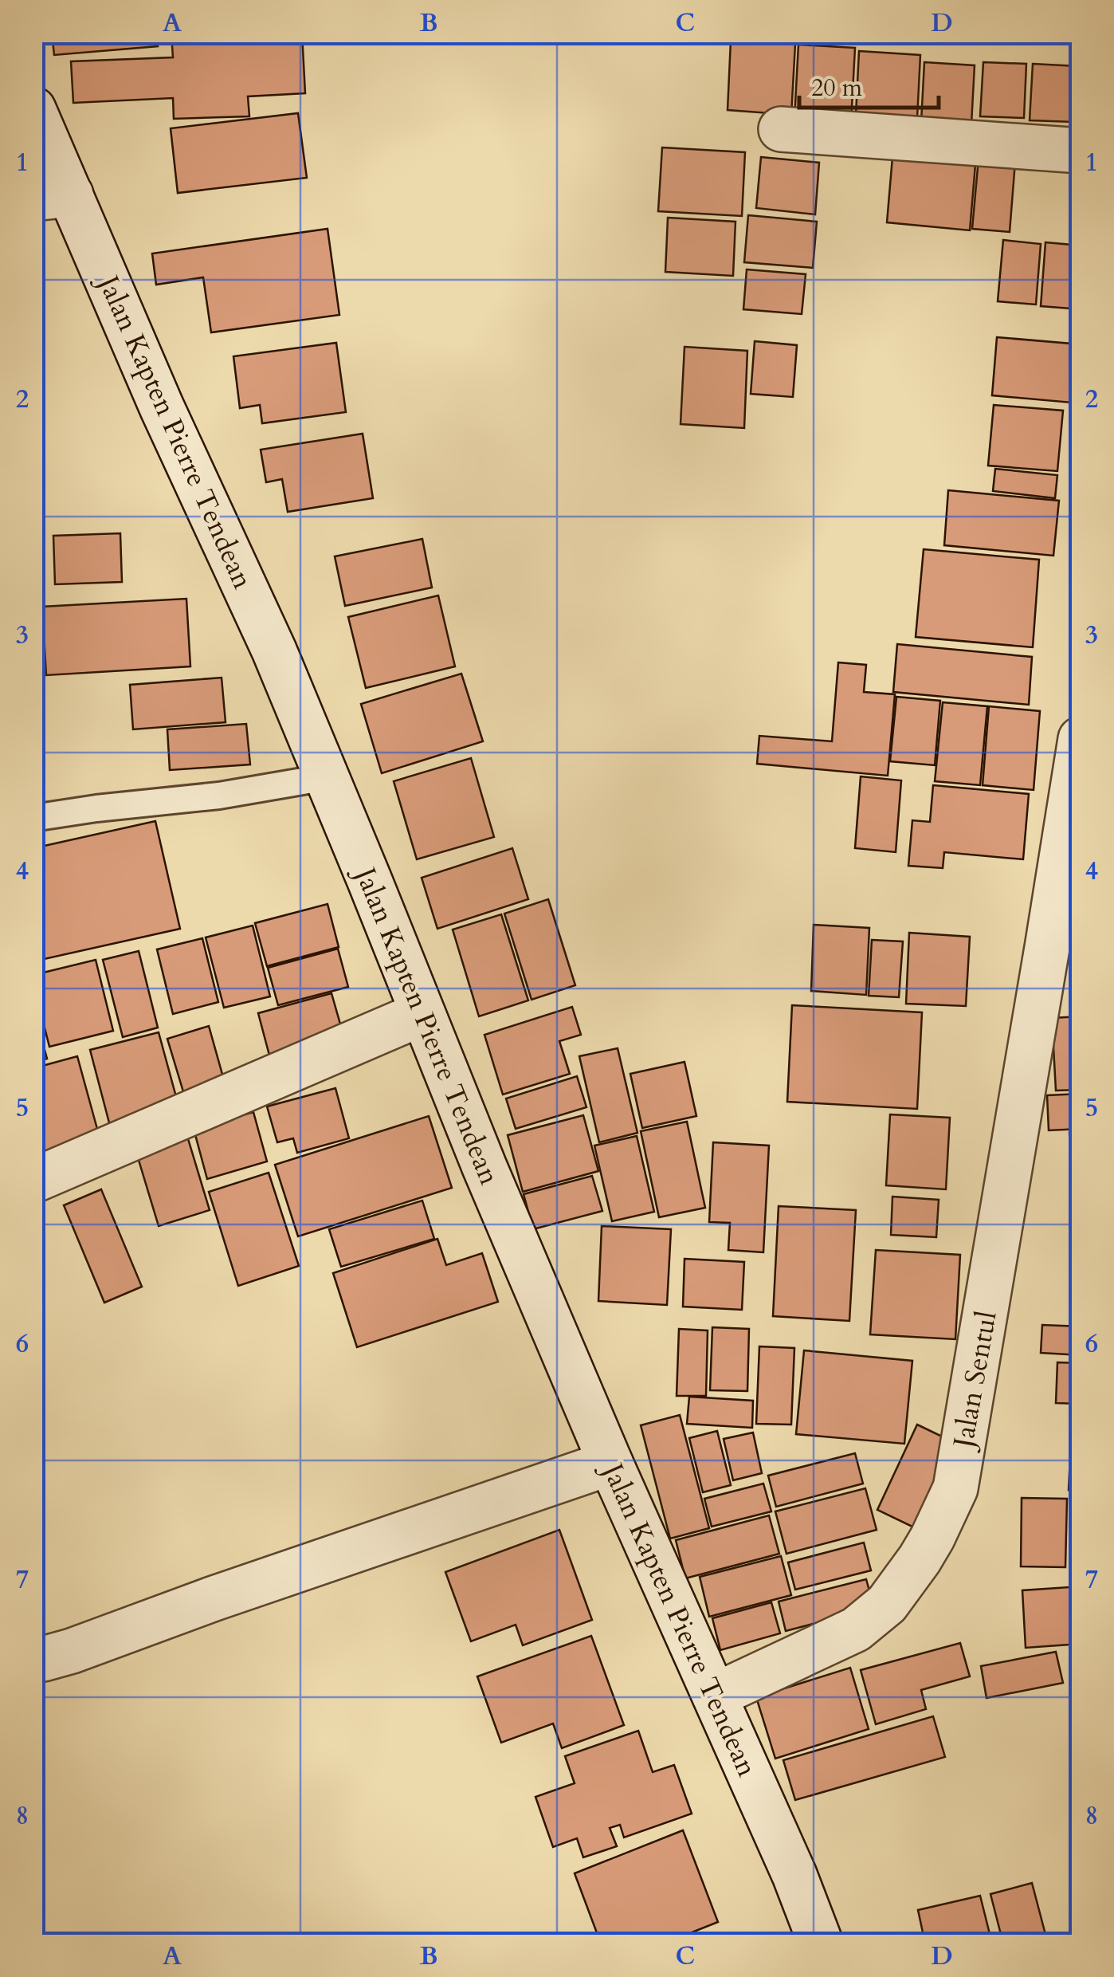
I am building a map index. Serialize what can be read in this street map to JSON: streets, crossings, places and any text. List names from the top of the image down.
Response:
{
  "streets": {
    "street": ["Jalan Kapten Pierre Tendean", "Jalan Sentul"]
  },
  "crossings": [
    ["Jalan Kapten Pierre Tendean", "Jalan Sentul"]
  ],
  "scale_bar": "20 m",
  "grid": {
    "columns": [
      "A",
      "B",
      "C",
      "D"
    ],
    "rows": [
      "1",
      "2",
      "3",
      "4",
      "5",
      "6",
      "7",
      "8"
    ]
  }
}
